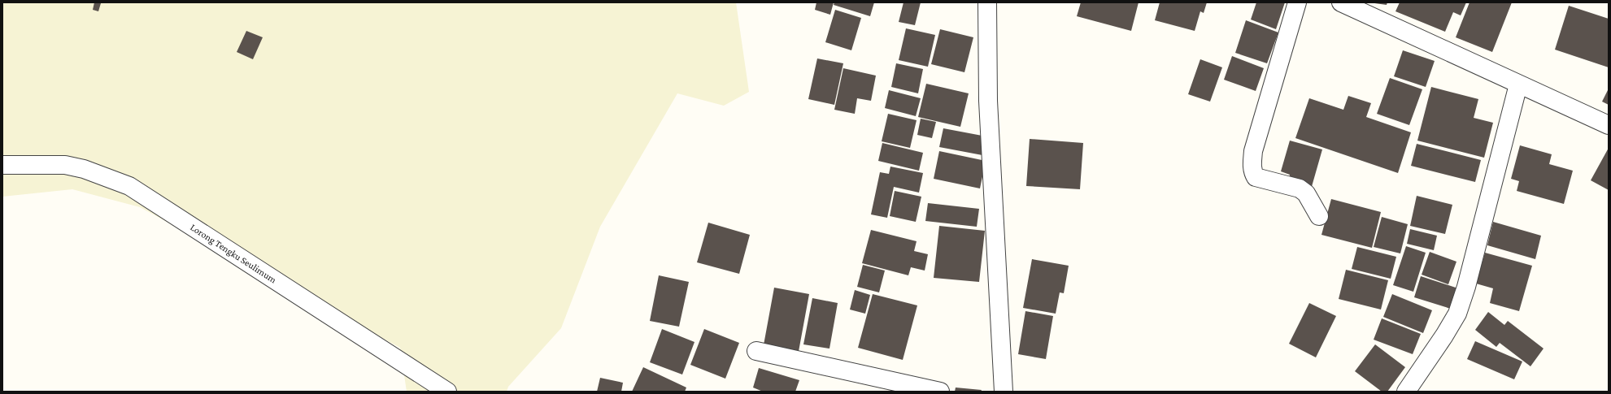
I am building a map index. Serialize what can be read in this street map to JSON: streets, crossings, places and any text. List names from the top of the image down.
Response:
{
  "streets": {
    "street": ["Lorong Tengku Seulimum"]
  }
}
